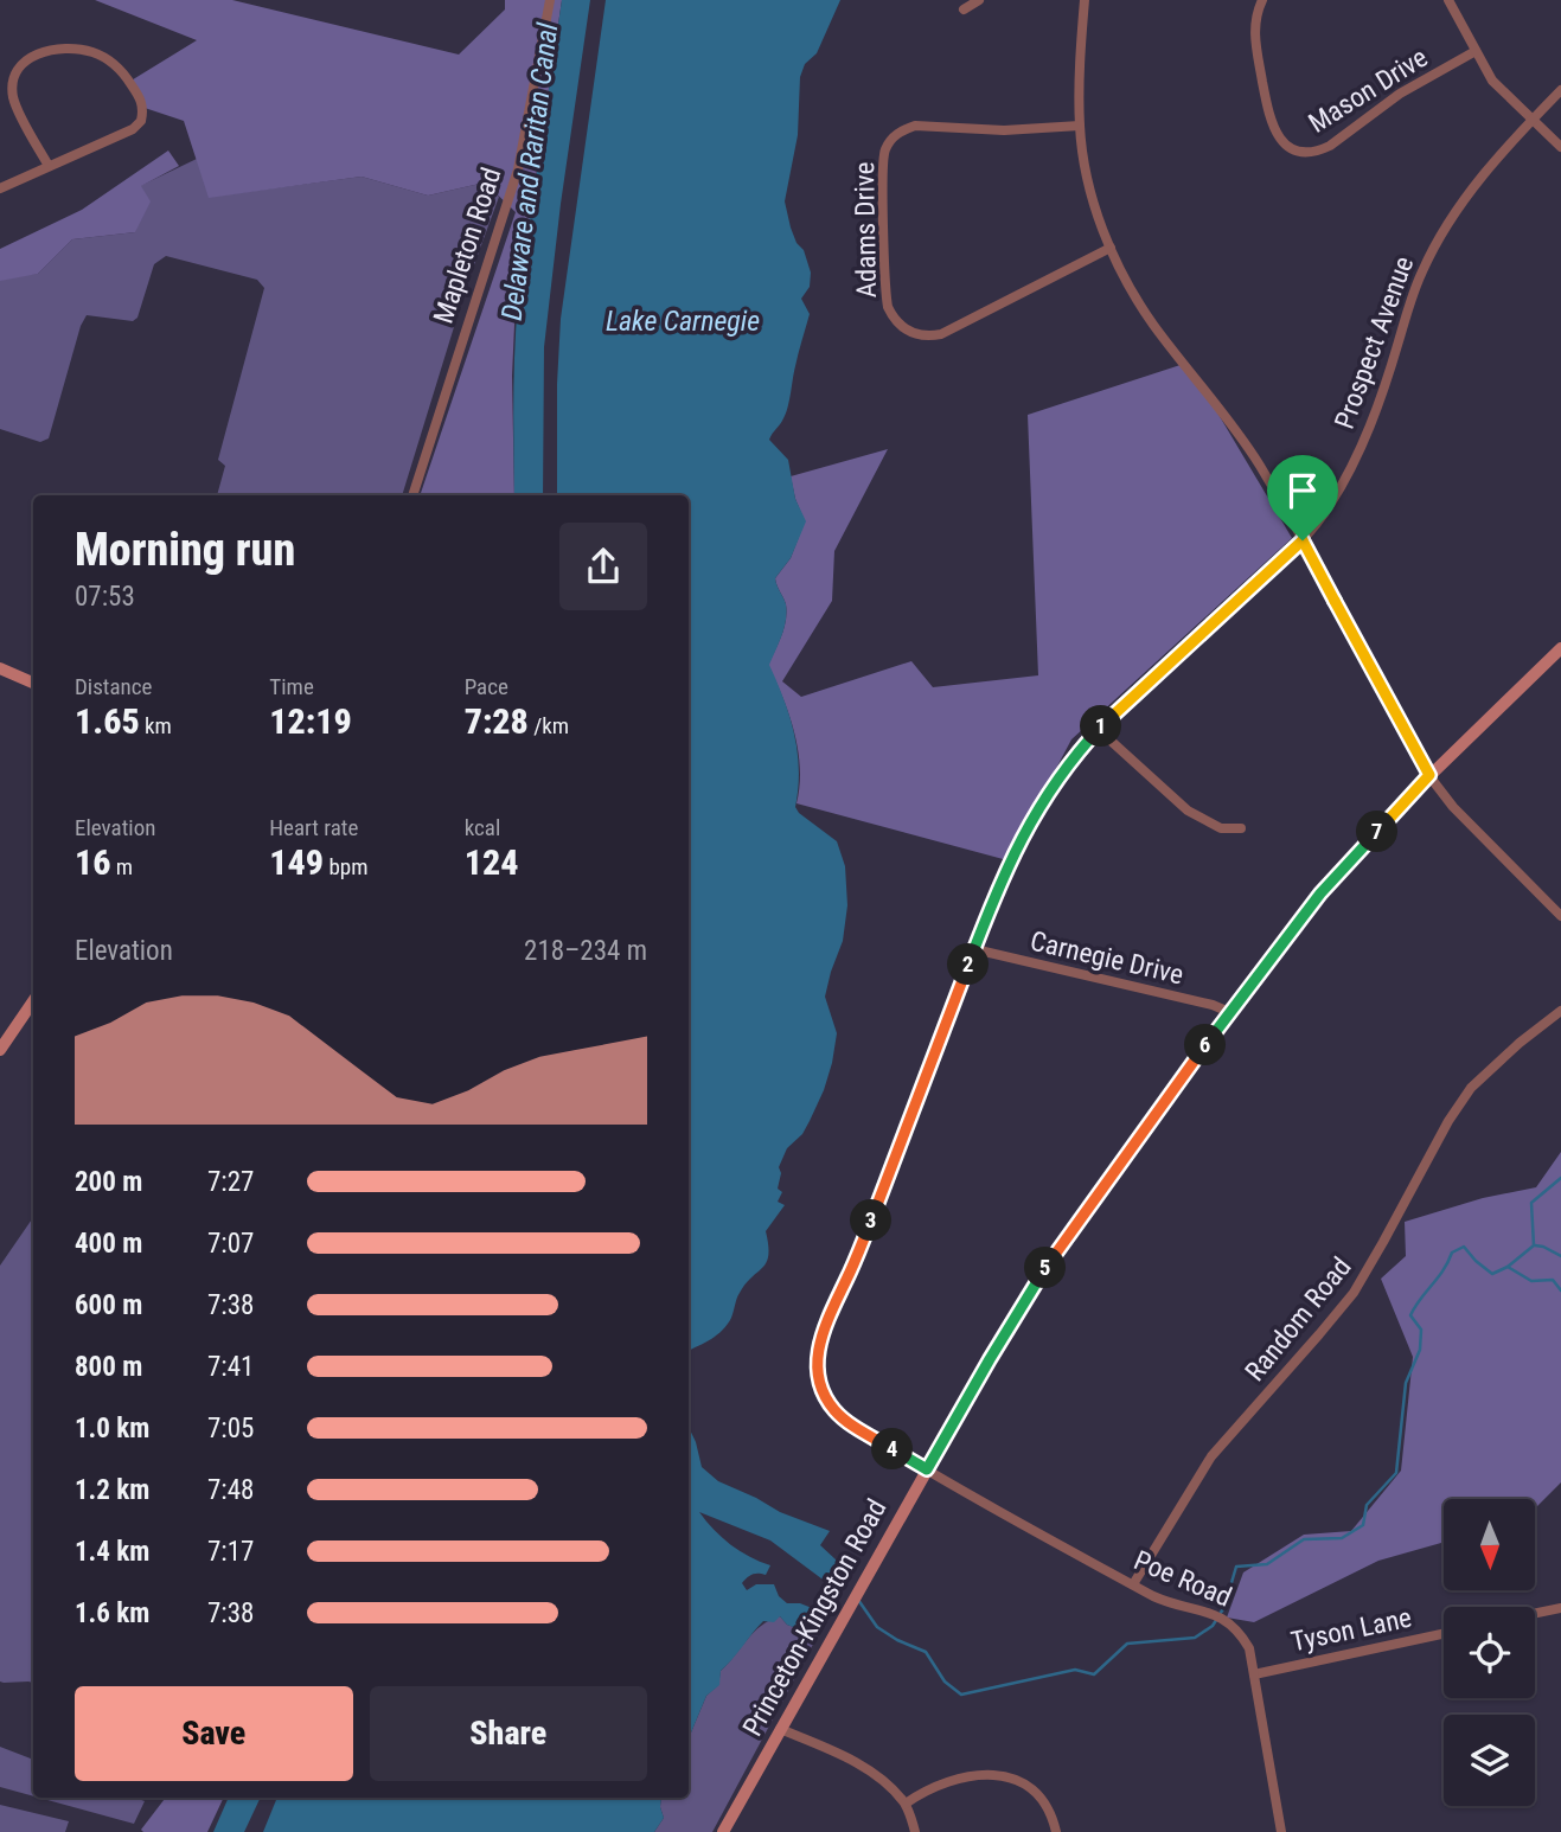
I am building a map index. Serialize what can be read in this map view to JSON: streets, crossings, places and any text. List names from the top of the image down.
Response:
{
  "streets": {
    "main road": ["Princeton-Kingston Road"],
    "street": [
      "Mason Drive",
      "Adams Drive",
      "Mapleton Road",
      "Prospect Avenue",
      "Carnegie Drive",
      "Random Road",
      "Poe Road",
      "Tyson Lane"
    ]
  },
  "crossings": [
    ["Prospect Avenue", "Carnegie Drive"],
    ["Prospect Avenue", "Poe Road"],
    ["Carnegie Drive", "Poe Road"],
    ["Carnegie Drive", "Princeton-Kingston Road"],
    ["Random Road", "Poe Road"],
    ["Poe Road", "Princeton-Kingston Road"],
    ["Poe Road", "Tyson Lane"]
  ],
  "water": ["Delaware and Raritan Canal", "Lake Carnegie"],
  "north": "bottom",
  "page": {
    "heading": ["Morning run", "07:53"],
    "stats": [
      ["Distance", "1.65 km"],
      ["Time", "12:19"],
      ["Pace", "7:28 /km"],
      ["Elevation", "16 m"],
      ["Heart rate", "149 bpm"],
      ["kcal", "124"]
    ],
    "pins": [
      "1",
      "7",
      "2",
      "6",
      "3",
      "5",
      "4"
    ],
    "chart": ["Elevation", "218–234 m"],
    "list": [
      {
        "name": "200 m",
        "note": "7:27"
      },
      {
        "name": "400 m",
        "note": "7:07"
      },
      {
        "name": "600 m",
        "note": "7:38"
      },
      {
        "name": "800 m",
        "note": "7:41"
      },
      {
        "name": "1.0 km",
        "note": "7:05"
      },
      {
        "name": "1.2 km",
        "note": "7:48"
      },
      {
        "name": "1.4 km",
        "note": "7:17"
      },
      {
        "name": "1.6 km",
        "note": "7:38"
      }
    ],
    "buttons": ["Save", "Share"]
  }
}
